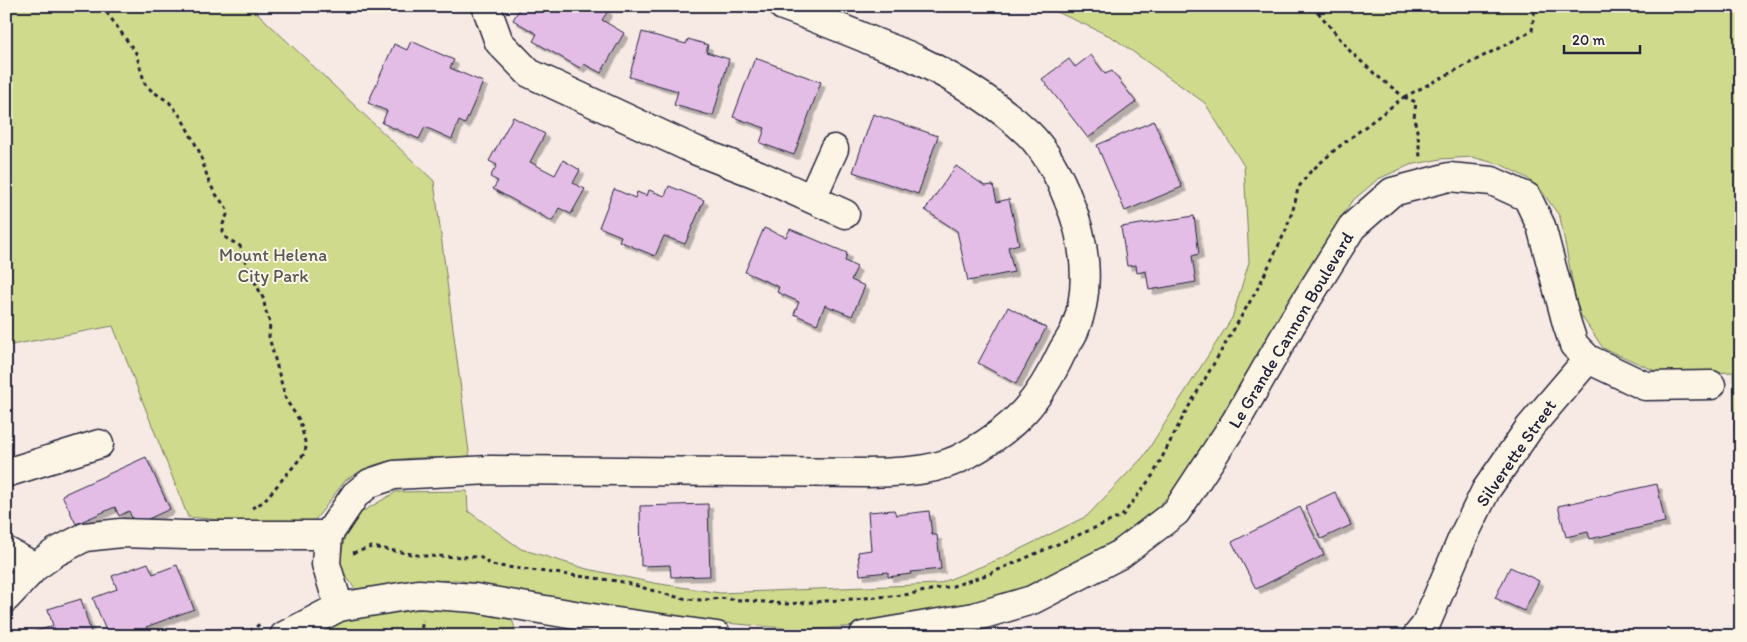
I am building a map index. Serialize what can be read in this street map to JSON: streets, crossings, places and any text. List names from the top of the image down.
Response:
{
  "streets": {
    "street": ["Le Grande Cannon Boulevard", "Silverette Street"]
  },
  "crossings": [
    ["Le Grande Cannon Boulevard", "Silverette Street"]
  ],
  "parks": ["Mount Helena City Park"],
  "scale_bar": "20 m"
}
